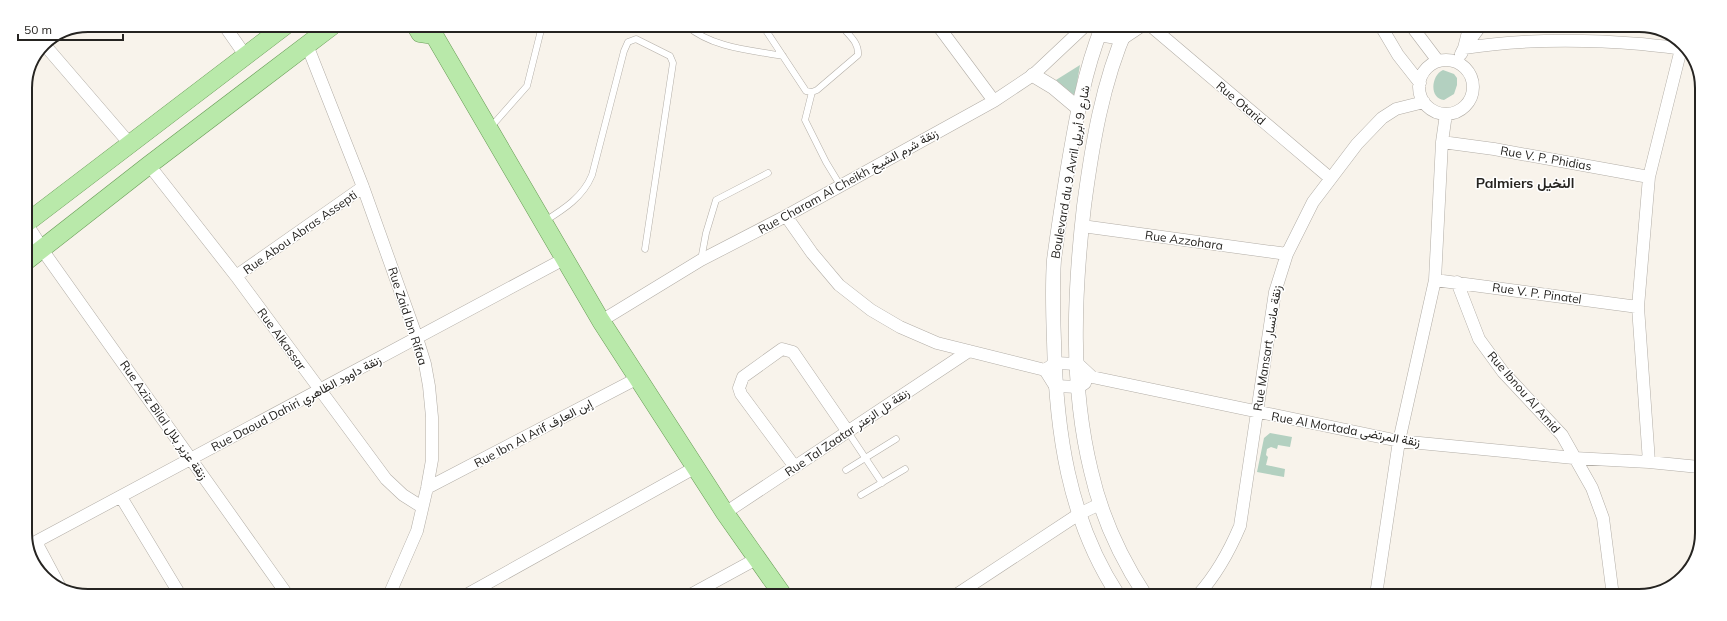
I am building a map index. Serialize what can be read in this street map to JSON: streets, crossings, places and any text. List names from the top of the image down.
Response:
{
  "streets": {
    "street": [
      "Rue Otarid",
      "Rue V. P. Phidias",
      "Boulevard du 9 Avril شارع 9 أبريل",
      "Rue Charam Al Cheikh زنقة شرم الشيخ",
      "Rue Abou Abras Assepti",
      "Rue Azzohara",
      "Rue V. P. Pinatel",
      "Rue Zaid Ibn Rifaa",
      "Rue Alkassar",
      "Rue Mansart زنقة مانسار",
      "Rue Ibnou Al Amid",
      "Rue Daoud Dahiri زنقة داوود الظاهري",
      "Rue Aziz Bilal زنقة عزيز بلال",
      "Rue Al Mortada زنقة المرتضى",
      "Rue Tal Zaatar زنقة تل الزعتر",
      "Rue Ibn Al Arif إبن العارف"
    ]
  },
  "crossings": [
    ["Rue Otarid", "Rue Mansart زنقة مانسار"],
    ["Boulevard du 9 Avril شارع 9 أبريل", "Rue Azzohara"],
    ["Rue Abou Abras Assepti", "Rue Zaid Ibn Rifaa"],
    ["Rue Abou Abras Assepti", "Rue Alkassar"],
    ["Rue Azzohara", "Rue Mansart زنقة مانسار"],
    ["Rue V. P. Pinatel", "Rue Ibnou Al Amid"],
    ["Rue Zaid Ibn Rifaa", "Rue Alkassar"],
    ["Rue Zaid Ibn Rifaa", "Rue Daoud Dahiri زنقة داوود الظاهري"],
    ["Rue Zaid Ibn Rifaa", "Rue Ibn Al Arif إبن العارف"],
    ["Rue Alkassar", "Rue Daoud Dahiri زنقة داوود الظاهري"],
    ["Rue Mansart زنقة مانسار", "Rue Al Mortada زنقة المرتضى"],
    ["Rue Ibnou Al Amid", "Rue Al Mortada زنقة المرتضى"],
    ["Rue Daoud Dahiri زنقة داوود الظاهري", "Rue Aziz Bilal زنقة عزيز بلال"]
  ],
  "districts": ["Palmiers النخيل"],
  "scale_bar": "50 m"
}
